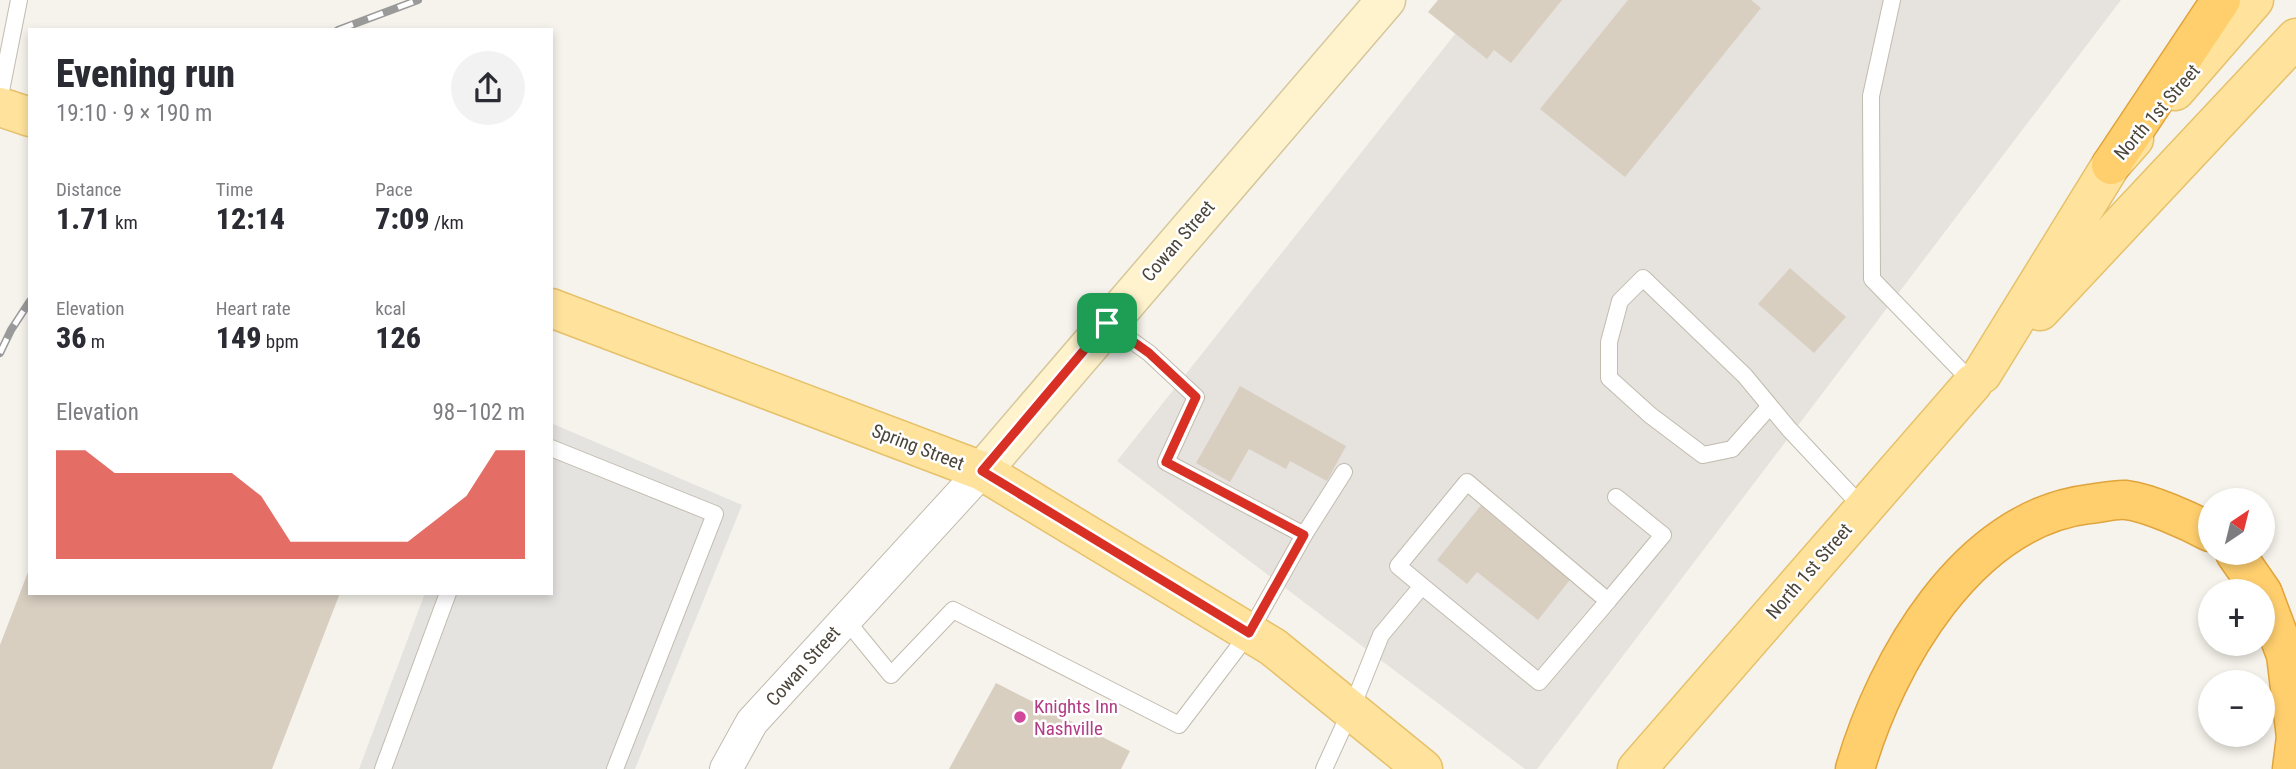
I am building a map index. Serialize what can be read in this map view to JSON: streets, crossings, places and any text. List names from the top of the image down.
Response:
{
  "streets": {
    "main road": ["North 1st Street", "Spring Street"],
    "street": ["Cowan Street"]
  },
  "crossings": [
    ["Cowan Street", "Spring Street"]
  ],
  "places": ["Knights Inn Nashville"],
  "north": "top right",
  "page": {
    "heading": ["Evening run", "19:10 · 9 × 190 m"],
    "stats": [
      ["Distance", "1.71 km"],
      ["Time", "12:14"],
      ["Pace", "7:09 /km"],
      ["Elevation", "36 m"],
      ["Heart rate", "149 bpm"],
      ["kcal", "126"]
    ],
    "chart": ["Elevation", "98–102 m"],
    "map_buttons": ["+", "−"]
  }
}
